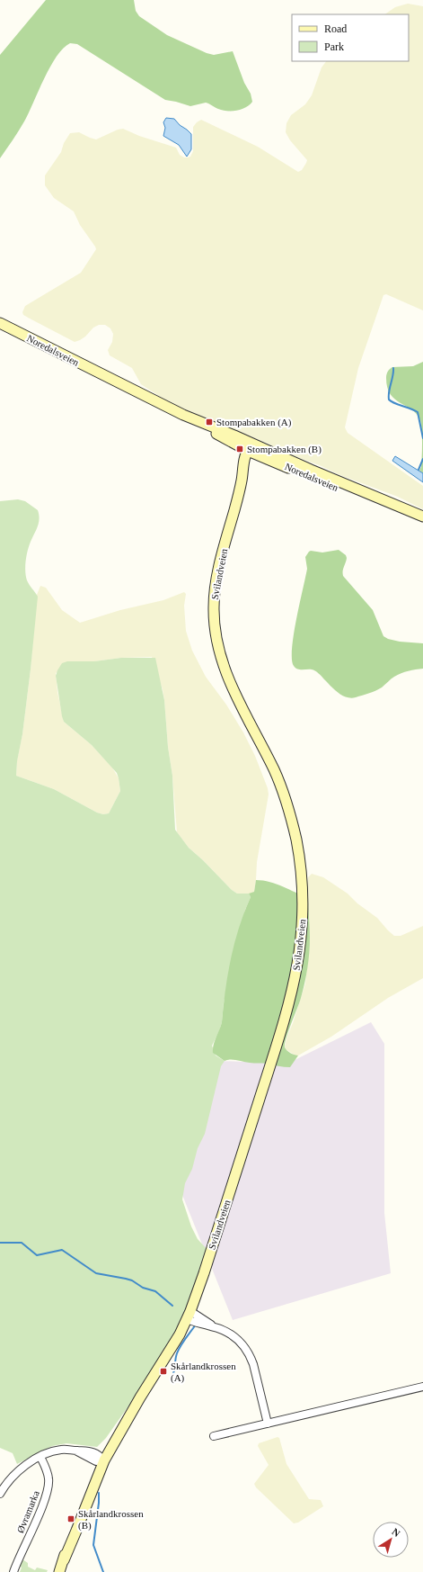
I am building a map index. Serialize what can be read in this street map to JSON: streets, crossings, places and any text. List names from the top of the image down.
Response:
{
  "streets": {
    "main road": ["Noredalsveien", "Svilandveien"],
    "street": ["Øvramarka"]
  },
  "crossings": [
    ["Noredalsveien", "Svilandveien"]
  ],
  "places": {
    "transit": [
      "Stompabakken (A)",
      "Stompabakken (B)",
      "Skårlandkrossen (A)",
      "Skårlandkrossen (B)"
    ]
  },
  "legend": ["Road", "Park"],
  "north": "top right"
}
